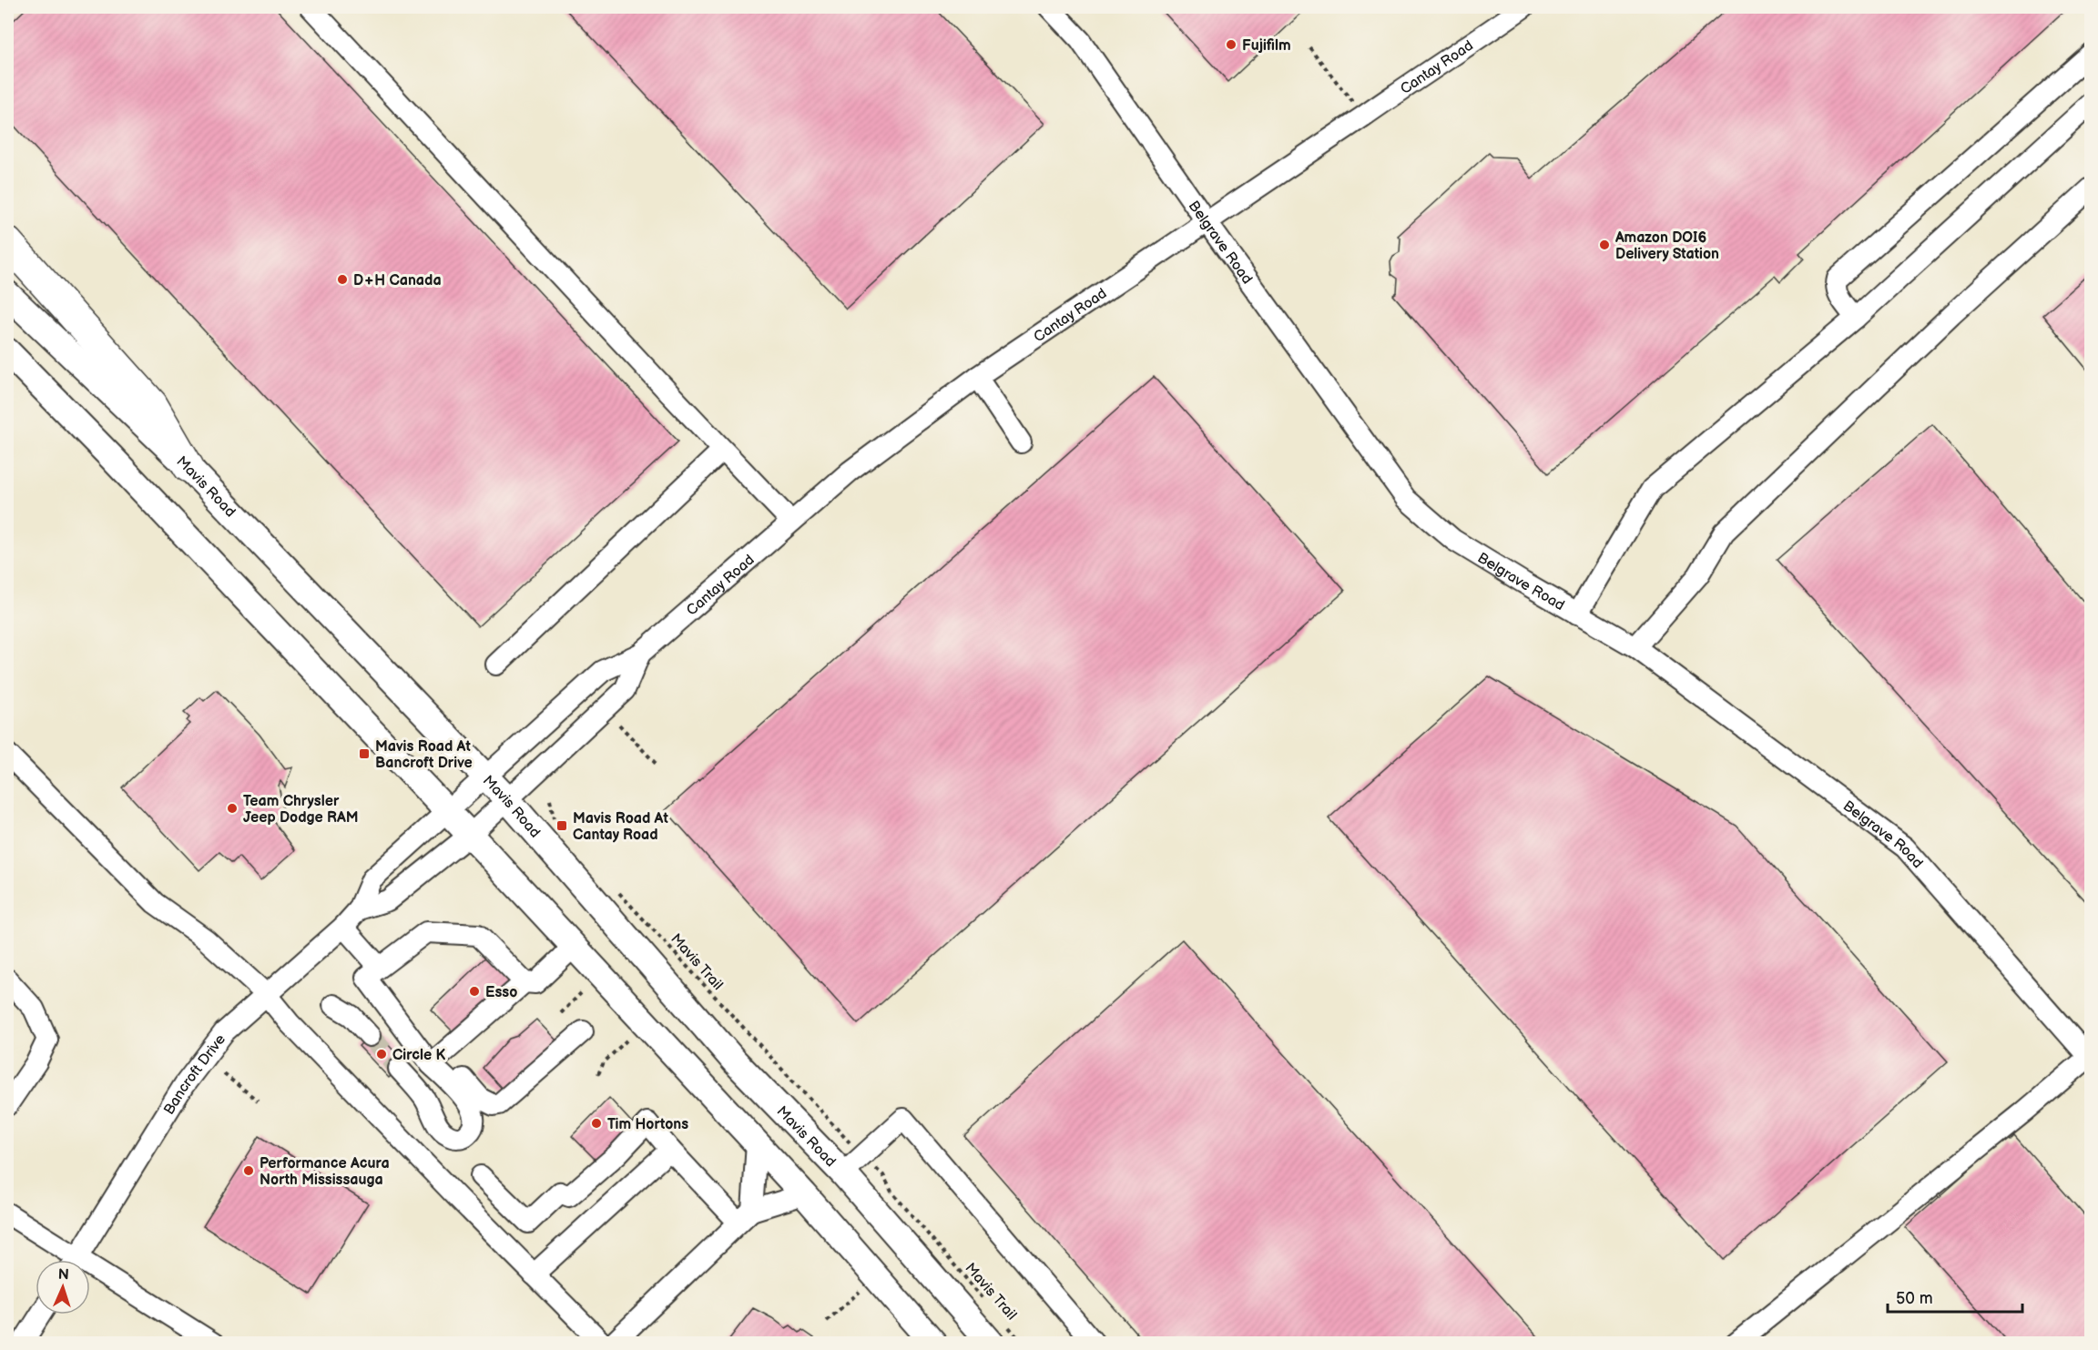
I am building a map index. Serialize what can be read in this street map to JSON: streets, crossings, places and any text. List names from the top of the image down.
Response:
{
  "streets": {
    "main road": ["Mavis Road"],
    "street": ["Cantay Road", "Belgrave Road", "Bancroft Drive"],
    "path": ["Mavis Trail"]
  },
  "crossings": [
    ["Cantay Road", "Belgrave Road"],
    ["Cantay Road", "Mavis Road"],
    ["Cantay Road", "Bancroft Drive"]
  ],
  "places": {
    "other": [
      "Fujifilm",
      "Amazon DOI6 Delivery Station",
      "D+H Canada",
      "Team Chrysler Jeep Dodge RAM",
      "Esso",
      "Circle K",
      "Tim Hortons",
      "Performance Acura North Mississauga"
    ],
    "transit": ["Mavis Road At Bancroft Drive", "Mavis Road At Cantay Road"]
  },
  "scale_bar": "50 m",
  "north": "top"
}
